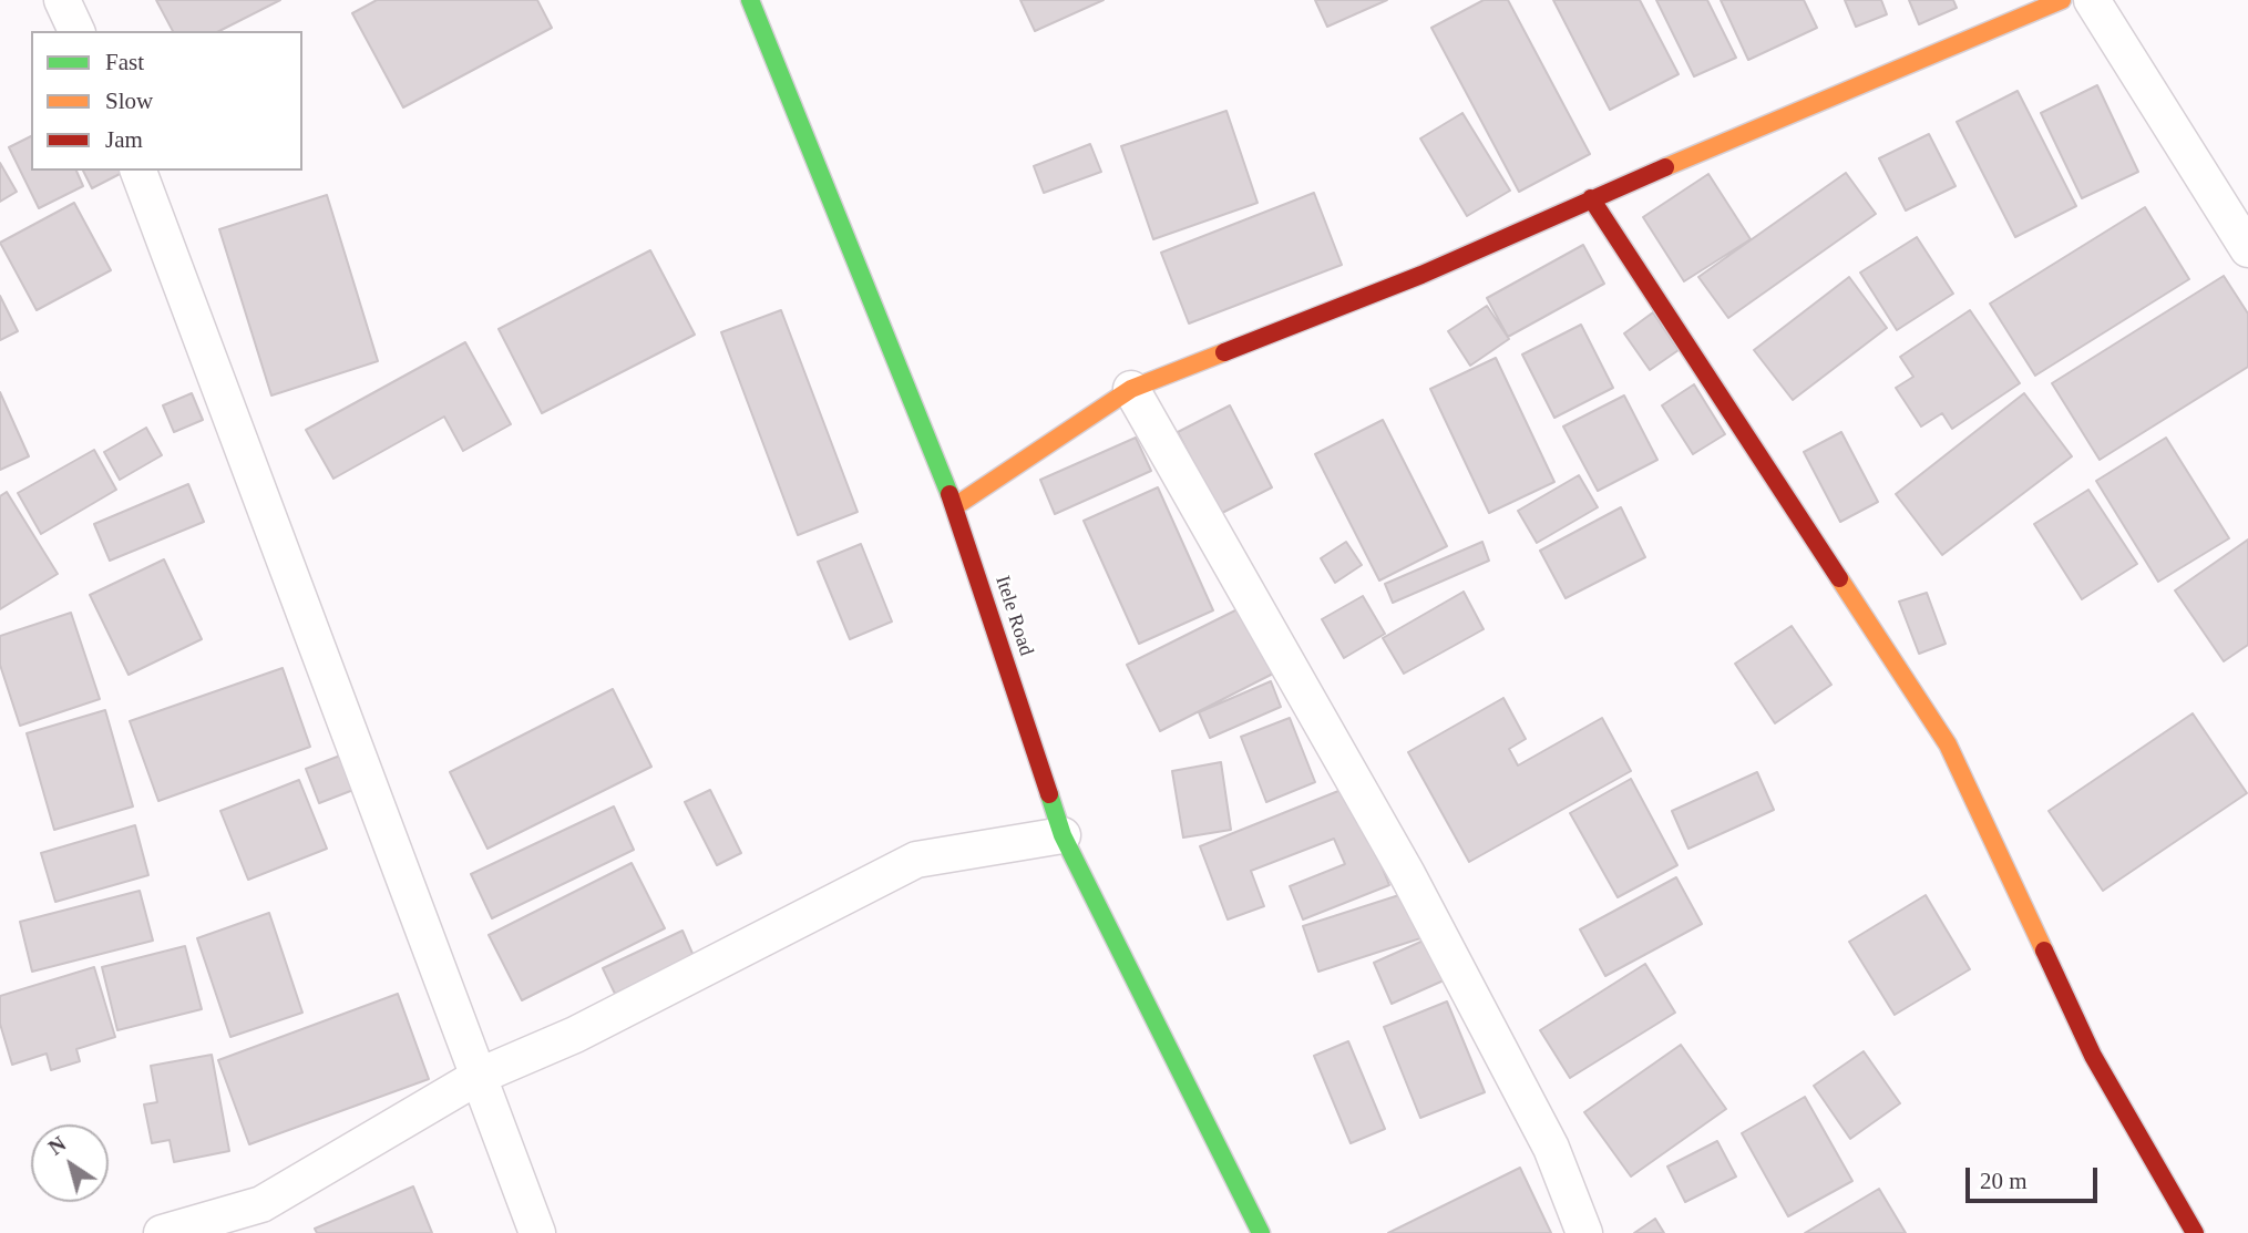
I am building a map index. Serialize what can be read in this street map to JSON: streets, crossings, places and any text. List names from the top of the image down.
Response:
{
  "streets": {
    "street": ["Itele Road"]
  },
  "legend": ["Fast", "Slow", "Jam"],
  "scale_bar": "20 m",
  "north": "top left"
}
